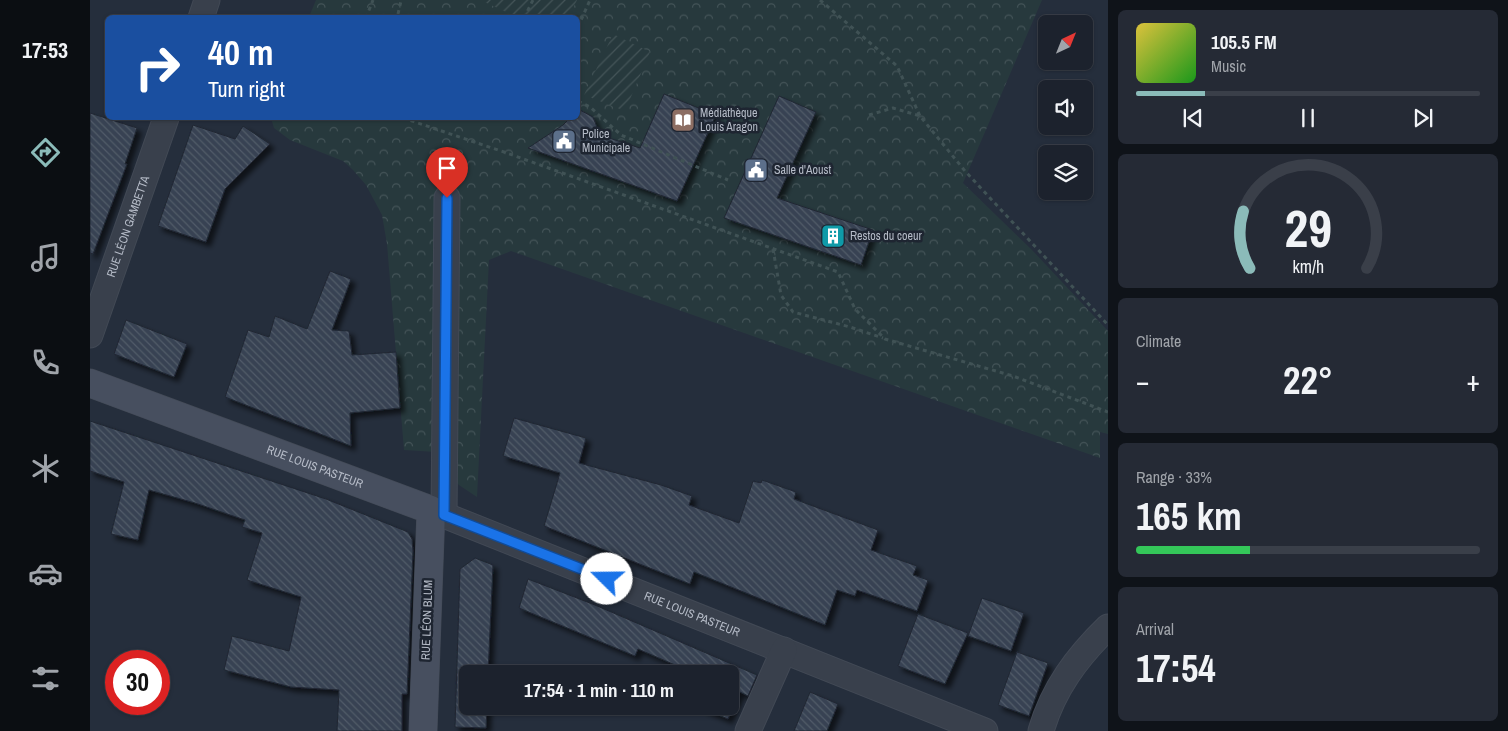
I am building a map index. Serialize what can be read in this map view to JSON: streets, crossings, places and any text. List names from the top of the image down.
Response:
{
  "streets": {
    "street": ["RUE LÉON GAMBETTA", "RUE LOUIS PASTEUR", "RUE LÉON BLUM"]
  },
  "crossings": [
    ["RUE LOUIS PASTEUR", "RUE LÉON BLUM"]
  ],
  "places": {
    "library": ["Médiathèque Louis Aragon"],
    "public building": ["Police Municipale", "Salle d'Aoust"],
    "building": ["Restos du coeur"]
  },
  "north": "top right",
  "page": {
    "tabs": "17:53",
    "turn": ["40 m", "Turn right"],
    "song": ["105.5 FM", "Music"],
    "tile": [
      "Climate",
      ["Range · 33%", "165 km"],
      ["Arrival", "17:54"]
    ],
    "heat": ["−", "22°", "+"],
    "limit": "30",
    "trip": "17:54 · 1 min · 110 m",
    "gauge": ["29", "km/h"]
  }
}
